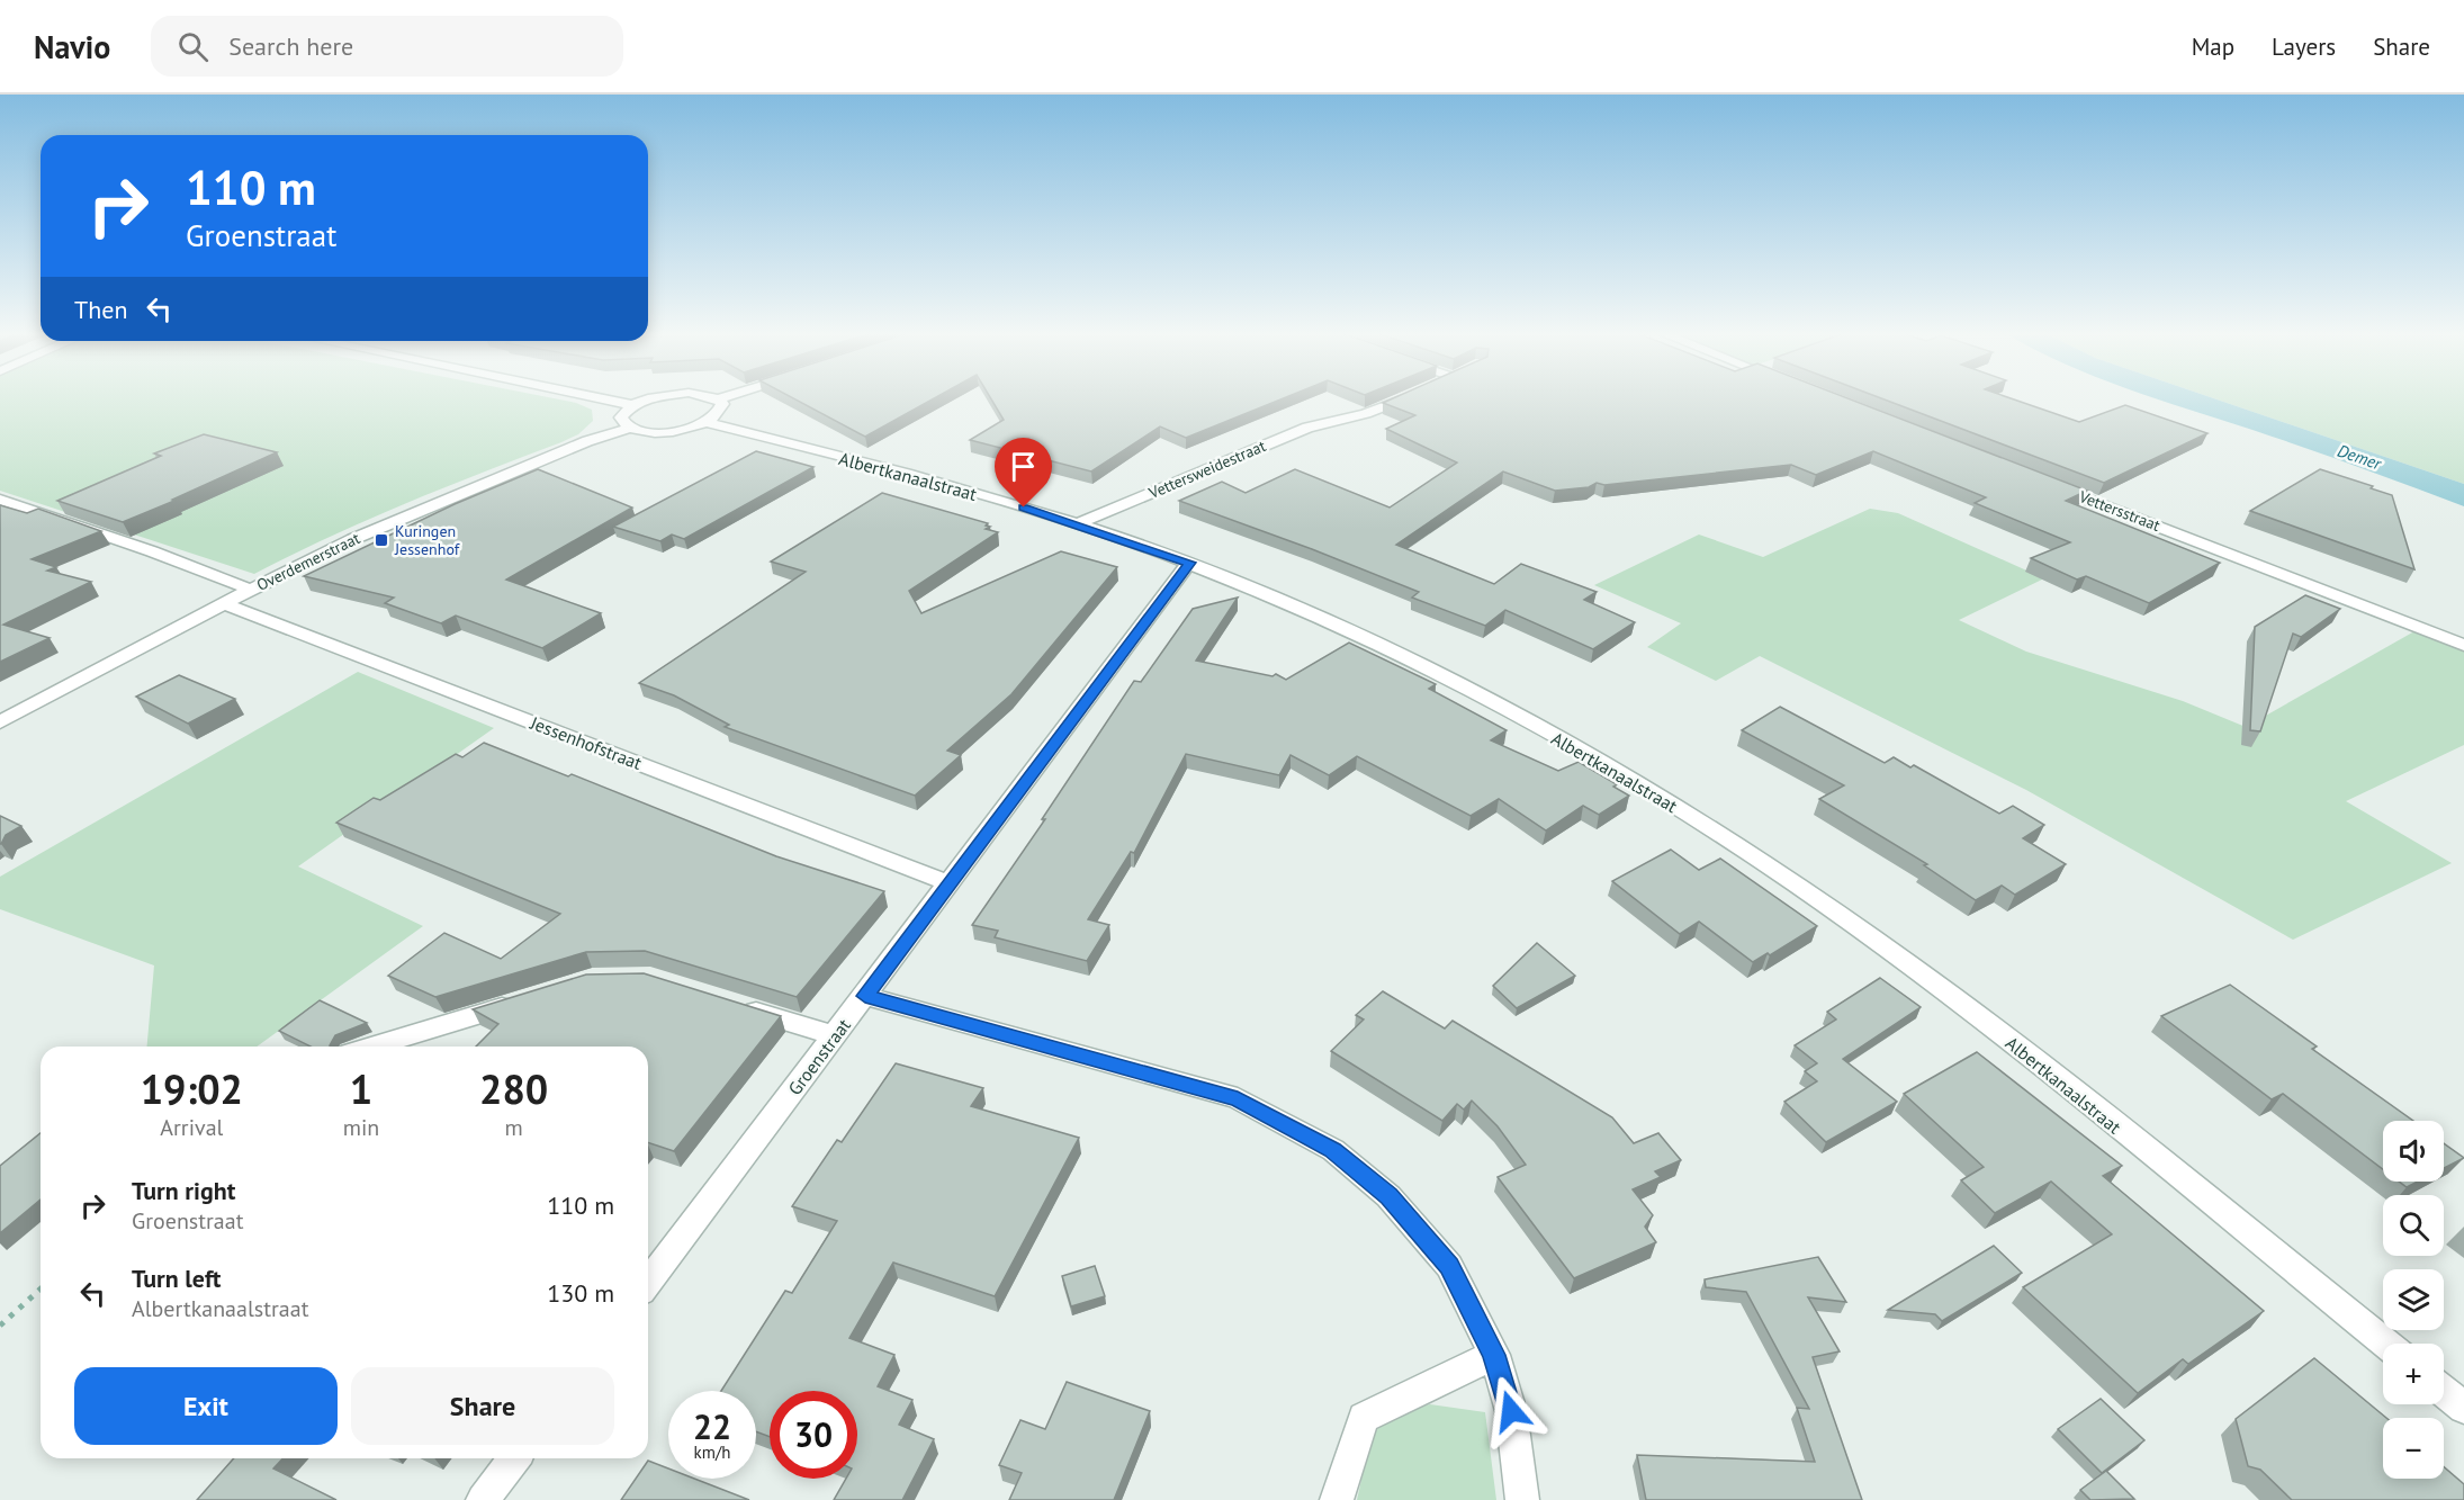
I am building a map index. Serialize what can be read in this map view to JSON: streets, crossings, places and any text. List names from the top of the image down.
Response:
{
  "streets": {
    "street": [
      "Vettersweidestraat",
      "Albertkanaalstraat",
      "Vettersstraat",
      "Overdemerstraat",
      "Jessenhofstraat",
      "Groenstraat"
    ]
  },
  "crossings": [
    ["Vettersweidestraat", "Albertkanaalstraat"],
    ["Albertkanaalstraat", "Overdemerstraat"],
    ["Albertkanaalstraat", "Groenstraat"],
    ["Overdemerstraat", "Jessenhofstraat"],
    ["Jessenhofstraat", "Groenstraat"]
  ],
  "water": ["Demer"],
  "places": {
    "transit": ["Kuringen Jessenhof"]
  },
  "page": {
    "header": "Navio",
    "search": "Search here",
    "nav": ["Map", "Layers", "Share"],
    "turn": ["110 m", "Groenstraat"],
    "then": "Then",
    "eta": [
      "19:02",
      "Arrival",
      "1",
      "min",
      "280",
      "m"
    ],
    "map_buttons": ["+", "−"],
    "list": [
      {
        "name": "Turn right",
        "note": "Groenstraat",
        "value": "110 m"
      },
      {
        "name": "Turn left",
        "note": "Albertkanaalstraat",
        "value": "130 m"
      }
    ],
    "buttons": ["Exit", "Share"],
    "speed": "22 km/h",
    "limit": "30"
  }
}
